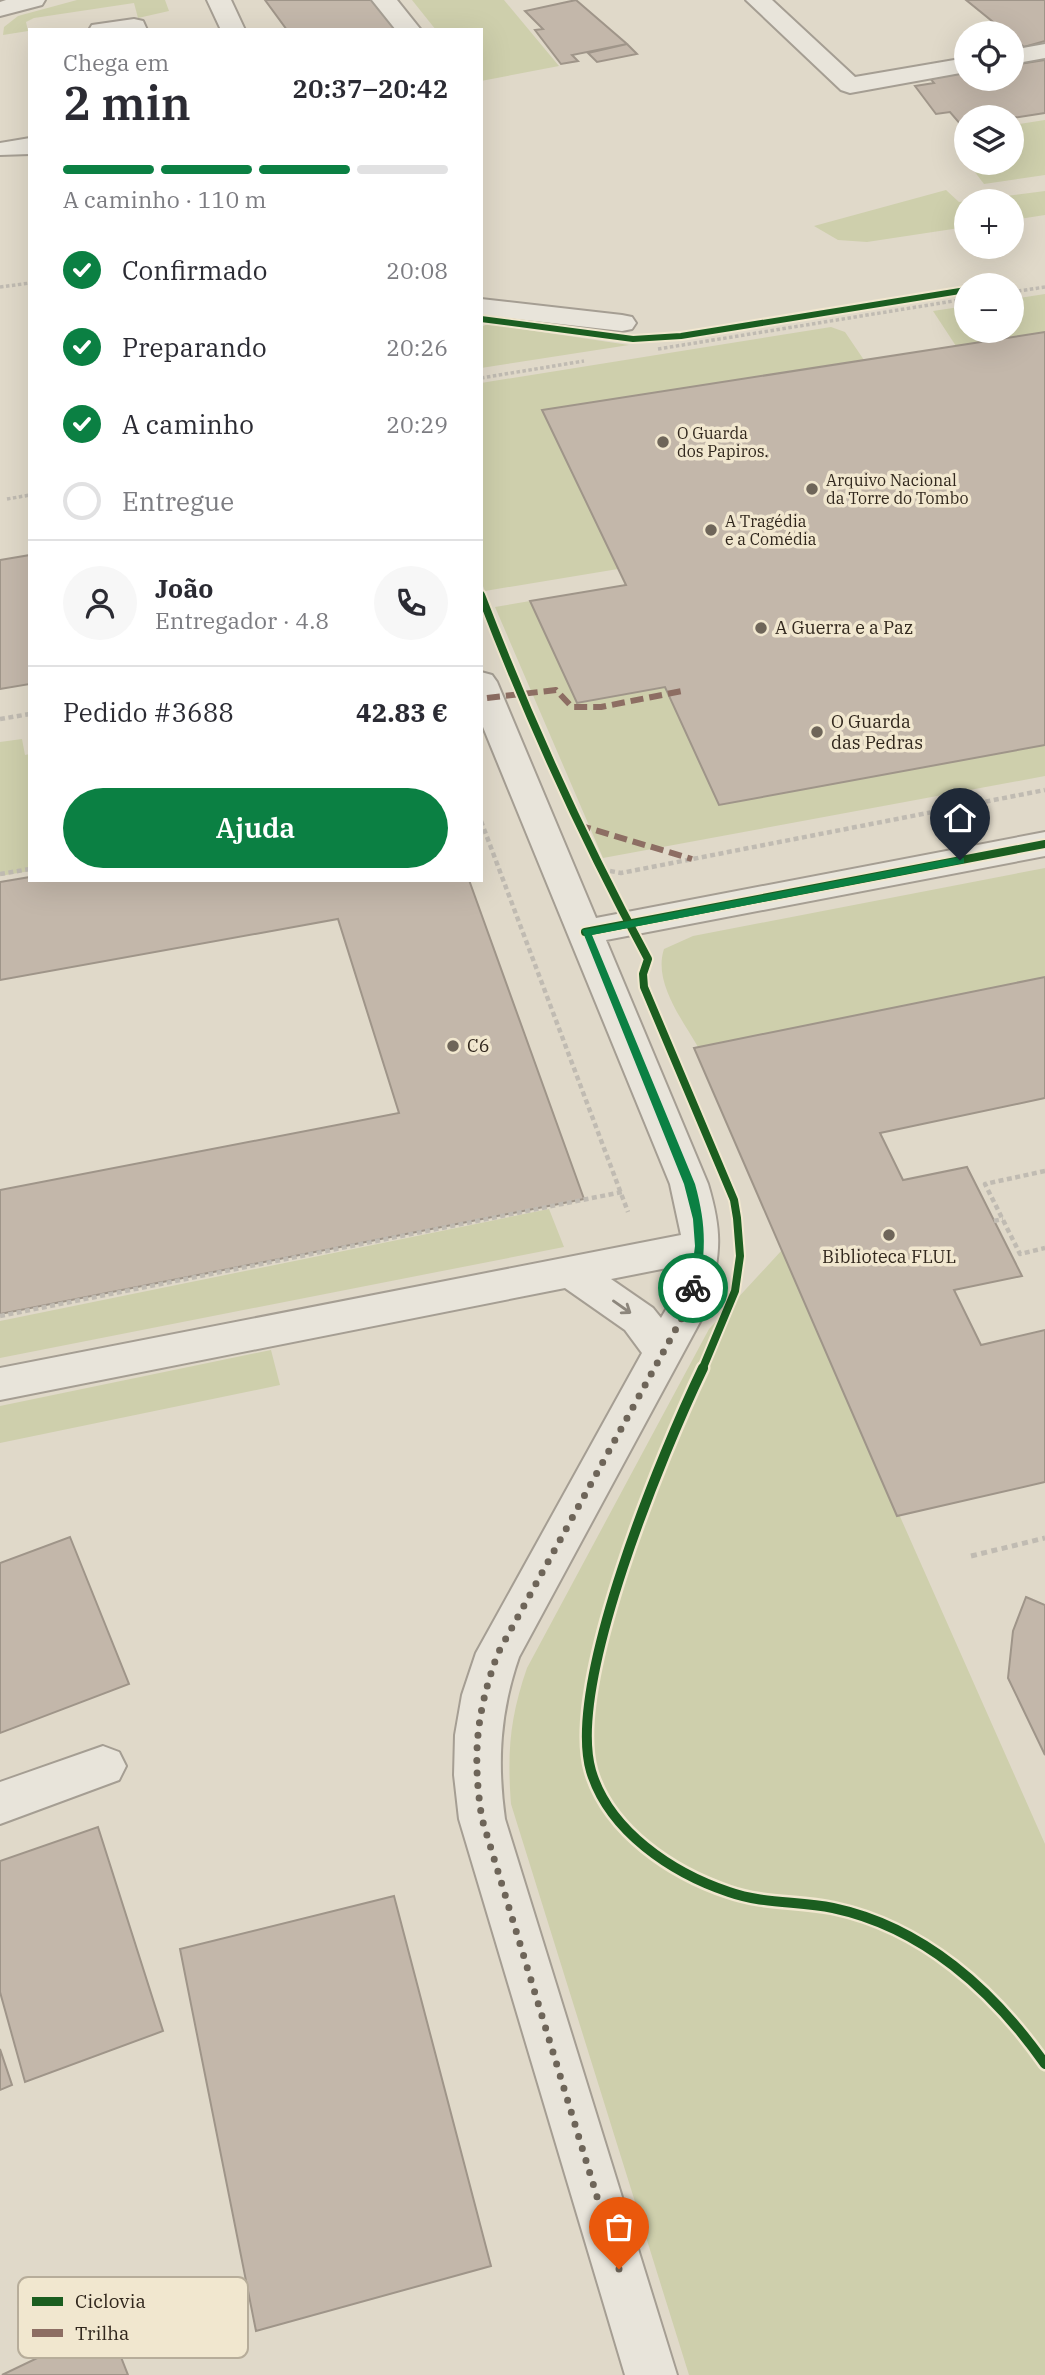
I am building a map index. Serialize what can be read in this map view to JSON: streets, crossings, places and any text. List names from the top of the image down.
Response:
{
  "places": [
    "O Guarda dos Papiros.",
    "Arquivo Nacional da Torre do Tombo",
    "A Tragédia e a Comédia",
    "A Guerra e a Paz",
    "O Guarda das Pedras",
    "C6",
    "Biblioteca FLUL"
  ],
  "legend": ["Ciclovia", "Trilha"],
  "page": {
    "map_buttons": ["+", "−"],
    "heading": ["2 min", "Chega em", "20:37–20:42"],
    "panel": [
      "João",
      "Entregador · 4.8",
      "Pedido #3688",
      "42.83 €"
    ],
    "bar": "A caminho · 110 m",
    "list": [
      ["Confirmado", "20:08"],
      ["Preparando", "20:26"],
      ["A caminho", "20:29"],
      "Entregue"
    ],
    "buttons": "Ajuda"
  }
}
